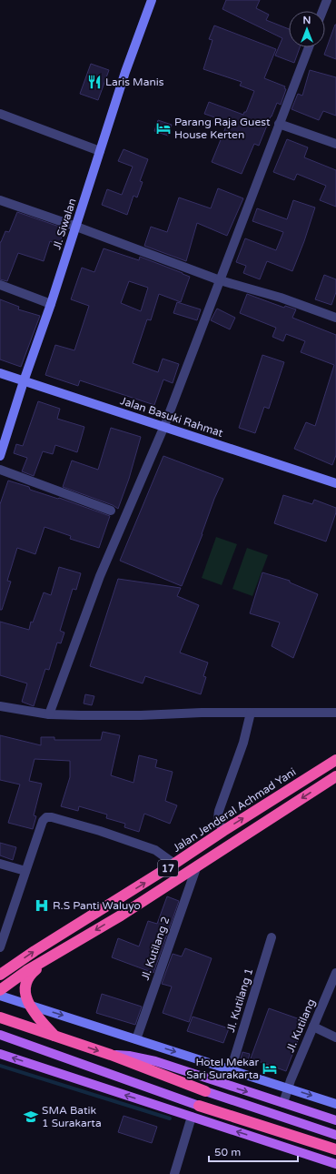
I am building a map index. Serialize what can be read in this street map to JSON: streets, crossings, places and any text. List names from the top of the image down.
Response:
{
  "streets": {
    "highway": ["Jalan Jenderal Achmad Yani", "17"],
    "street": [
      "Jl. Siwalan",
      "Jalan Basuki Rahmat",
      "Jl. Kutilang 2",
      "Jl. Kutilang 1",
      "Jl. Kutilang"
    ]
  },
  "crossings": [
    ["Jl. Siwalan", "Jalan Basuki Rahmat"],
    ["17", "Jl. Kutilang 2"]
  ],
  "places": {
    "restaurant": ["Laris Manis"],
    "hotel": ["Parang Raja Guest House Kerten", "Hotel Mekar Sari Surakarta"],
    "hospital": ["R.S Panti Waluyo"],
    "school or university": ["SMA Batik 1 Surakarta"]
  },
  "scale_bar": "50 m",
  "north": "top"
}
